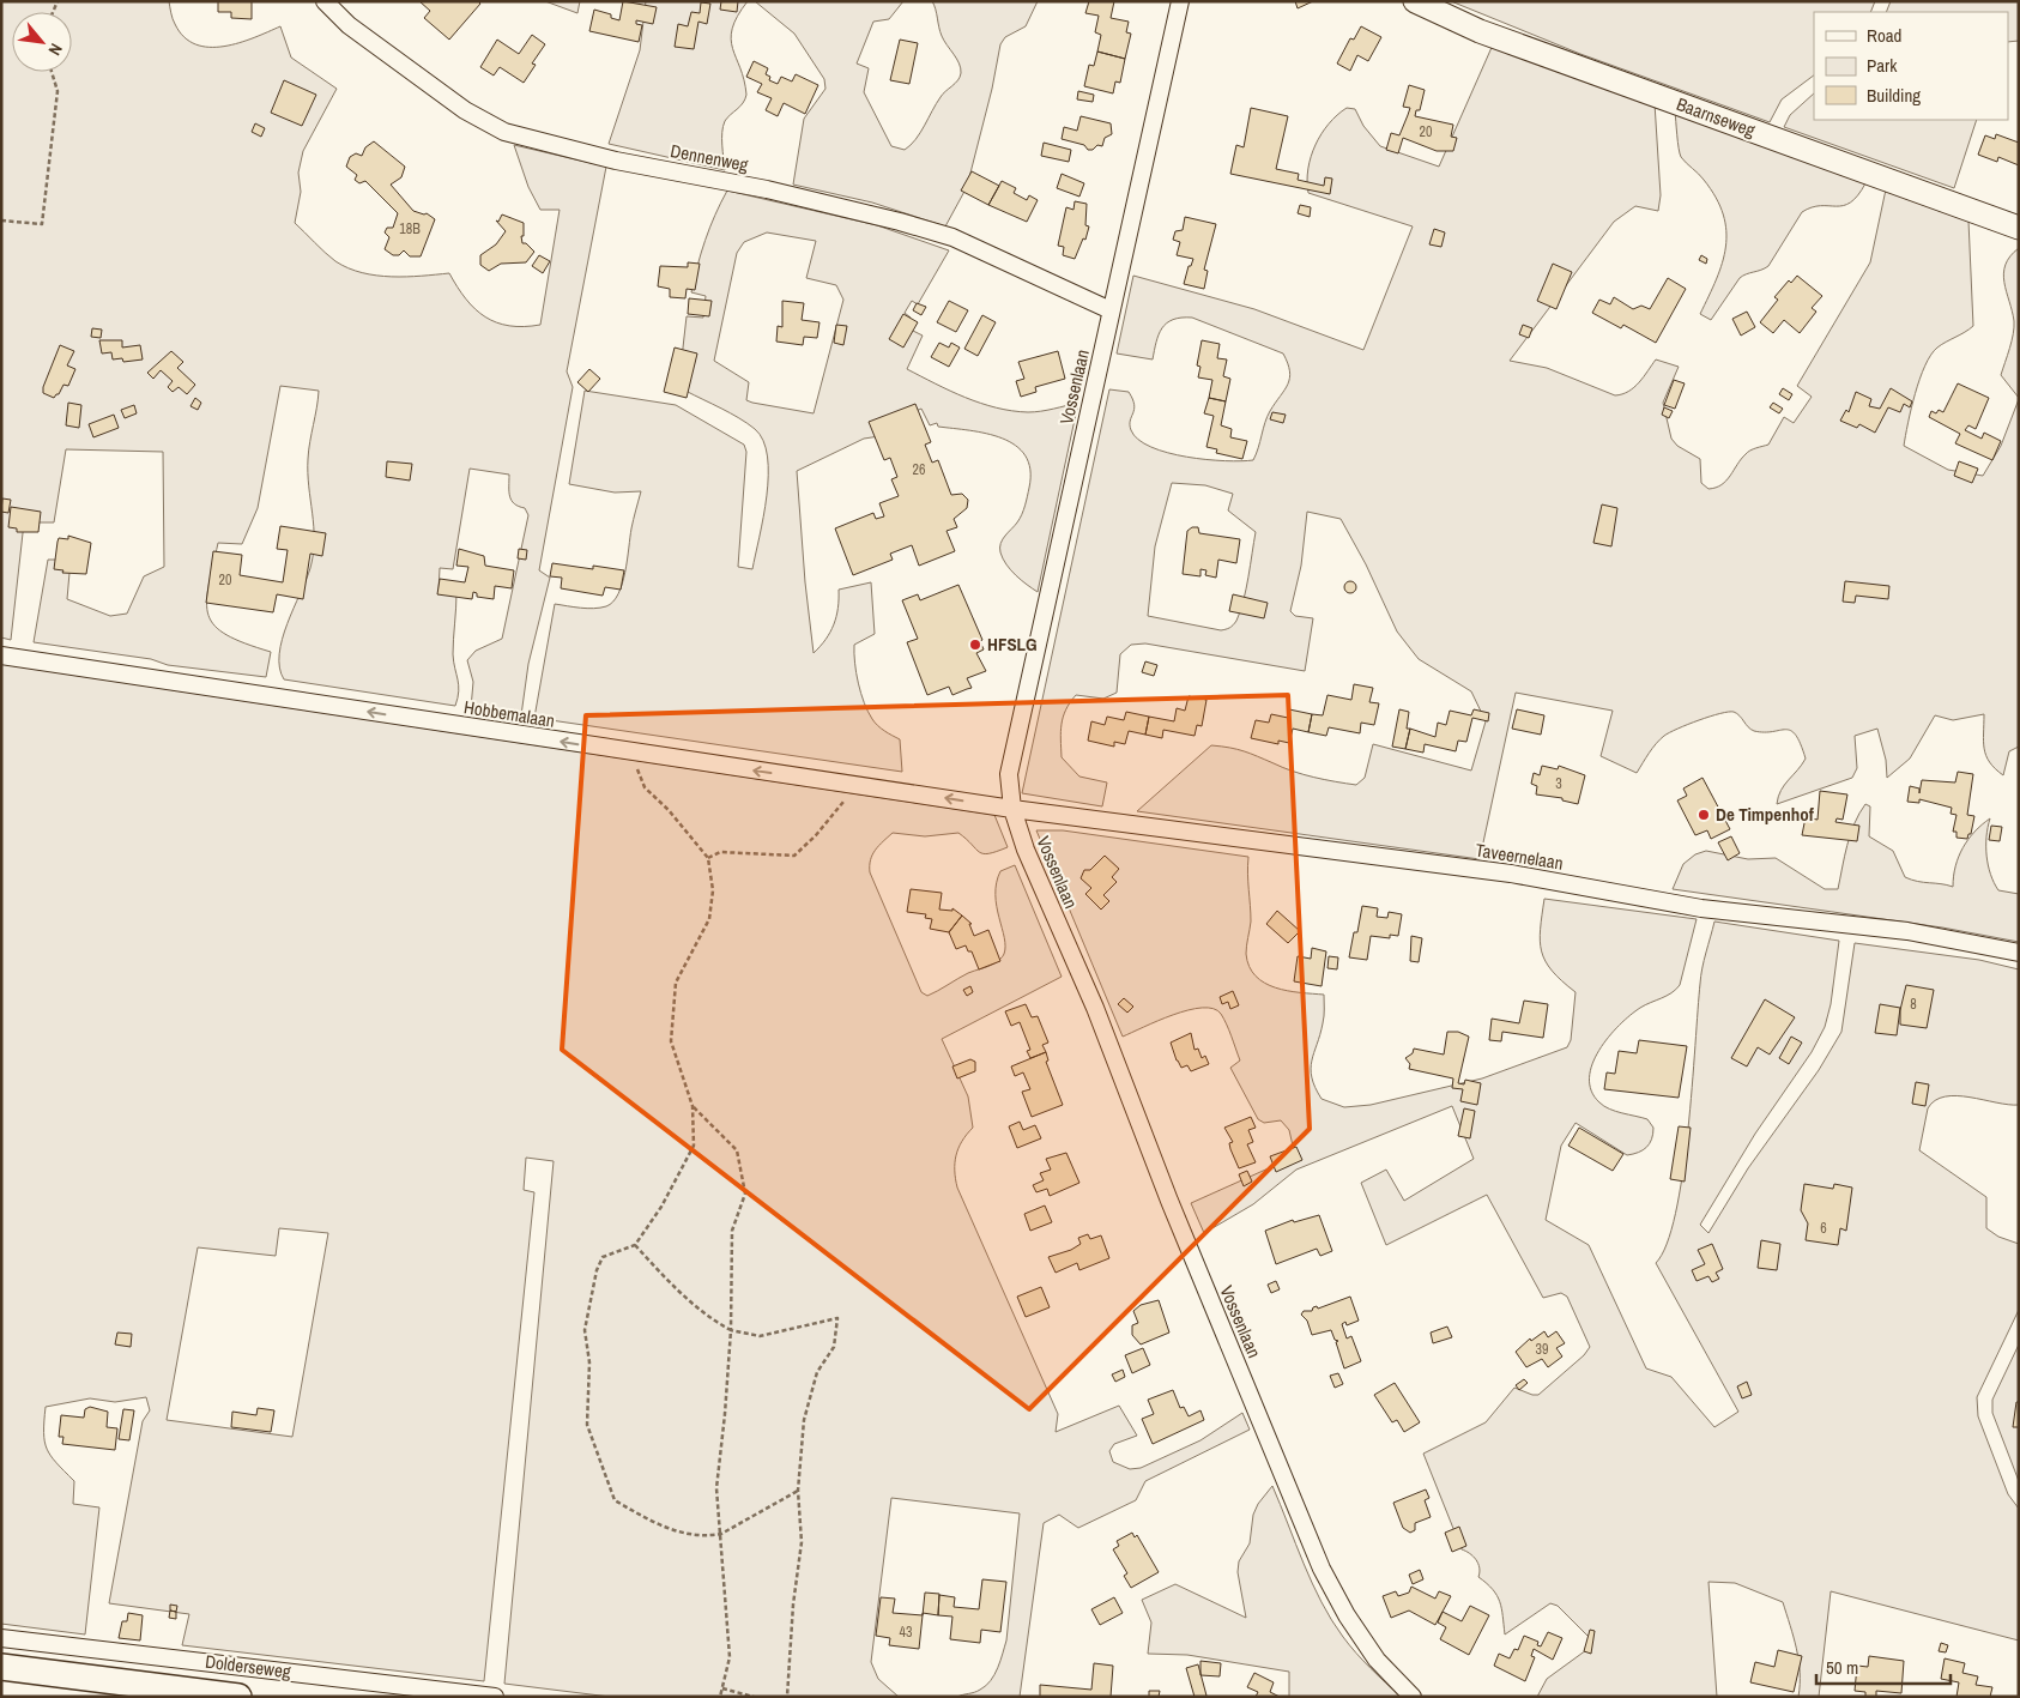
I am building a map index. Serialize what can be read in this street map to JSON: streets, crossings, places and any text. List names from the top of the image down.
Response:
{
  "streets": {
    "main road": ["Dolderseweg"],
    "street": [
      "Baarnseweg",
      "Dennenweg",
      "Vossenlaan",
      "Hobbemalaan",
      "Taveernelaan"
    ]
  },
  "crossings": [
    ["Dennenweg", "Vossenlaan"],
    ["Vossenlaan", "Hobbemalaan"],
    ["Vossenlaan", "Taveernelaan"],
    ["Hobbemalaan", "Taveernelaan"]
  ],
  "one_way": ["Hobbemalaan"],
  "places": ["HFSLG", "De Timpenhof"],
  "house_numbers": [
    "20",
    "18B",
    "26",
    "20",
    "3",
    "8",
    "6",
    "39",
    "43"
  ],
  "legend": ["Road", "Park", "Building"],
  "scale_bar": "50 m",
  "north": "bottom right"
}
